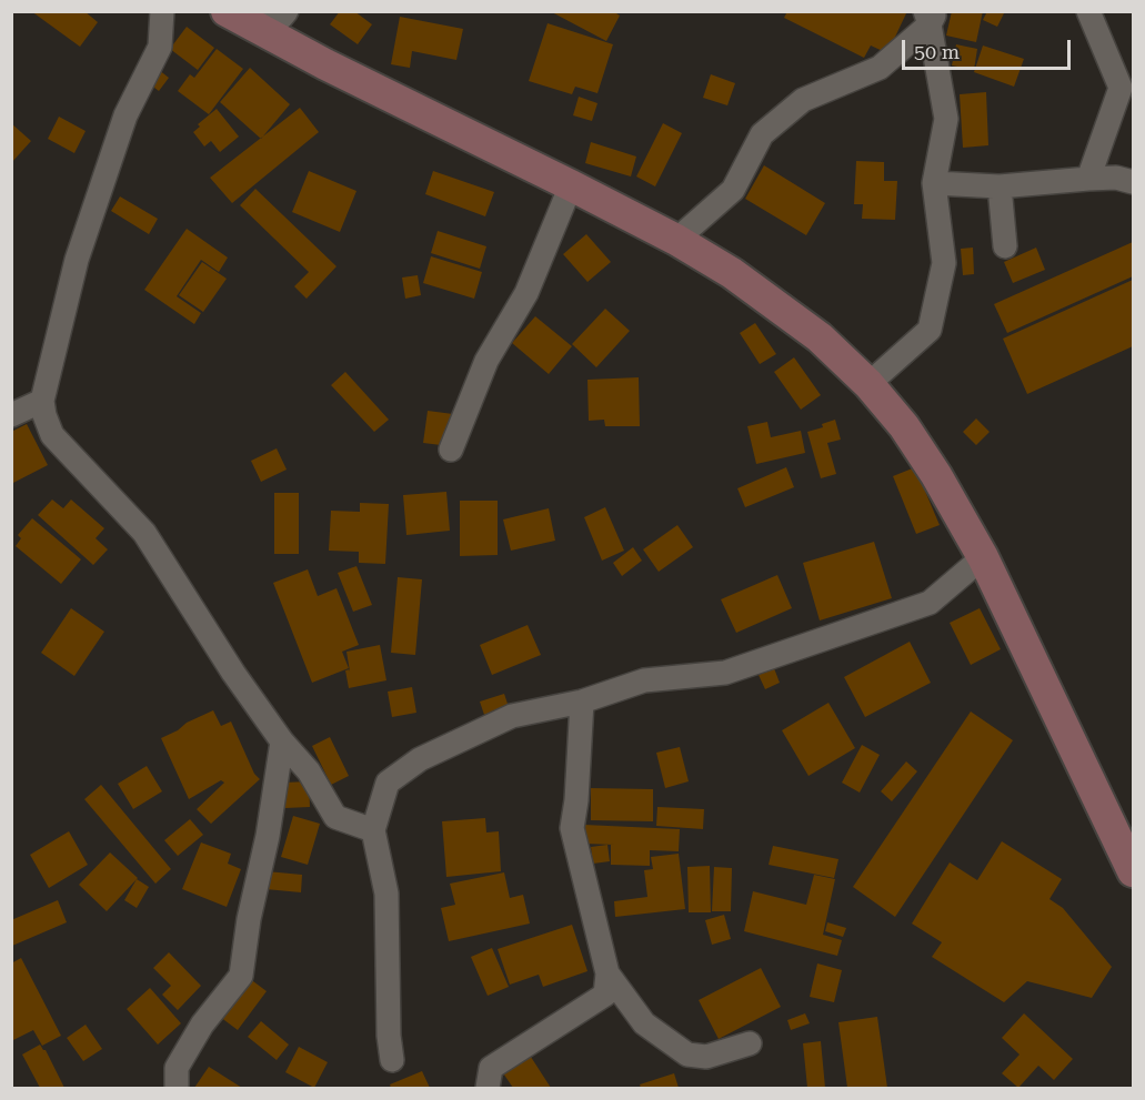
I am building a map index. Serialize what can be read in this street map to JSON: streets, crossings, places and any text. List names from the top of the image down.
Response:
{
  "scale_bar": "50 m"
}
